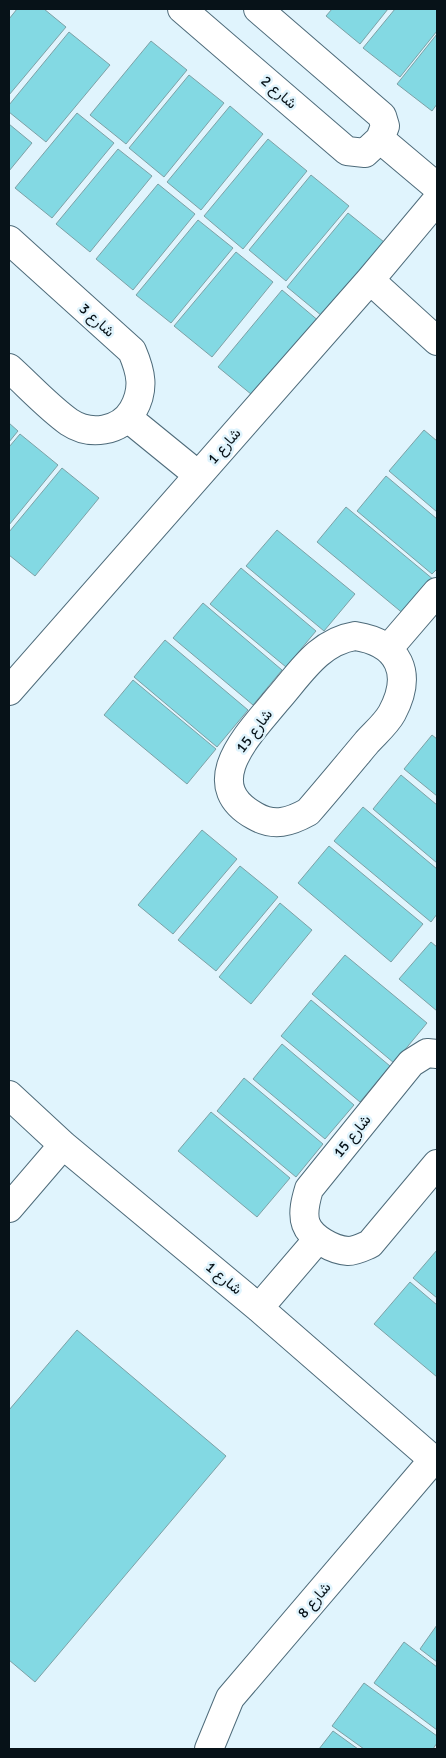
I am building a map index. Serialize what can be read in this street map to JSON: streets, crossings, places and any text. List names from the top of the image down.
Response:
{
  "streets": {
    "street": [
      "شارع 2",
      "شارع 3",
      "شارع 1",
      "شارع 15",
      "شارع 8"
    ]
  },
  "crossings": [
    ["شارع 1", "شارع 8"]
  ]
}
